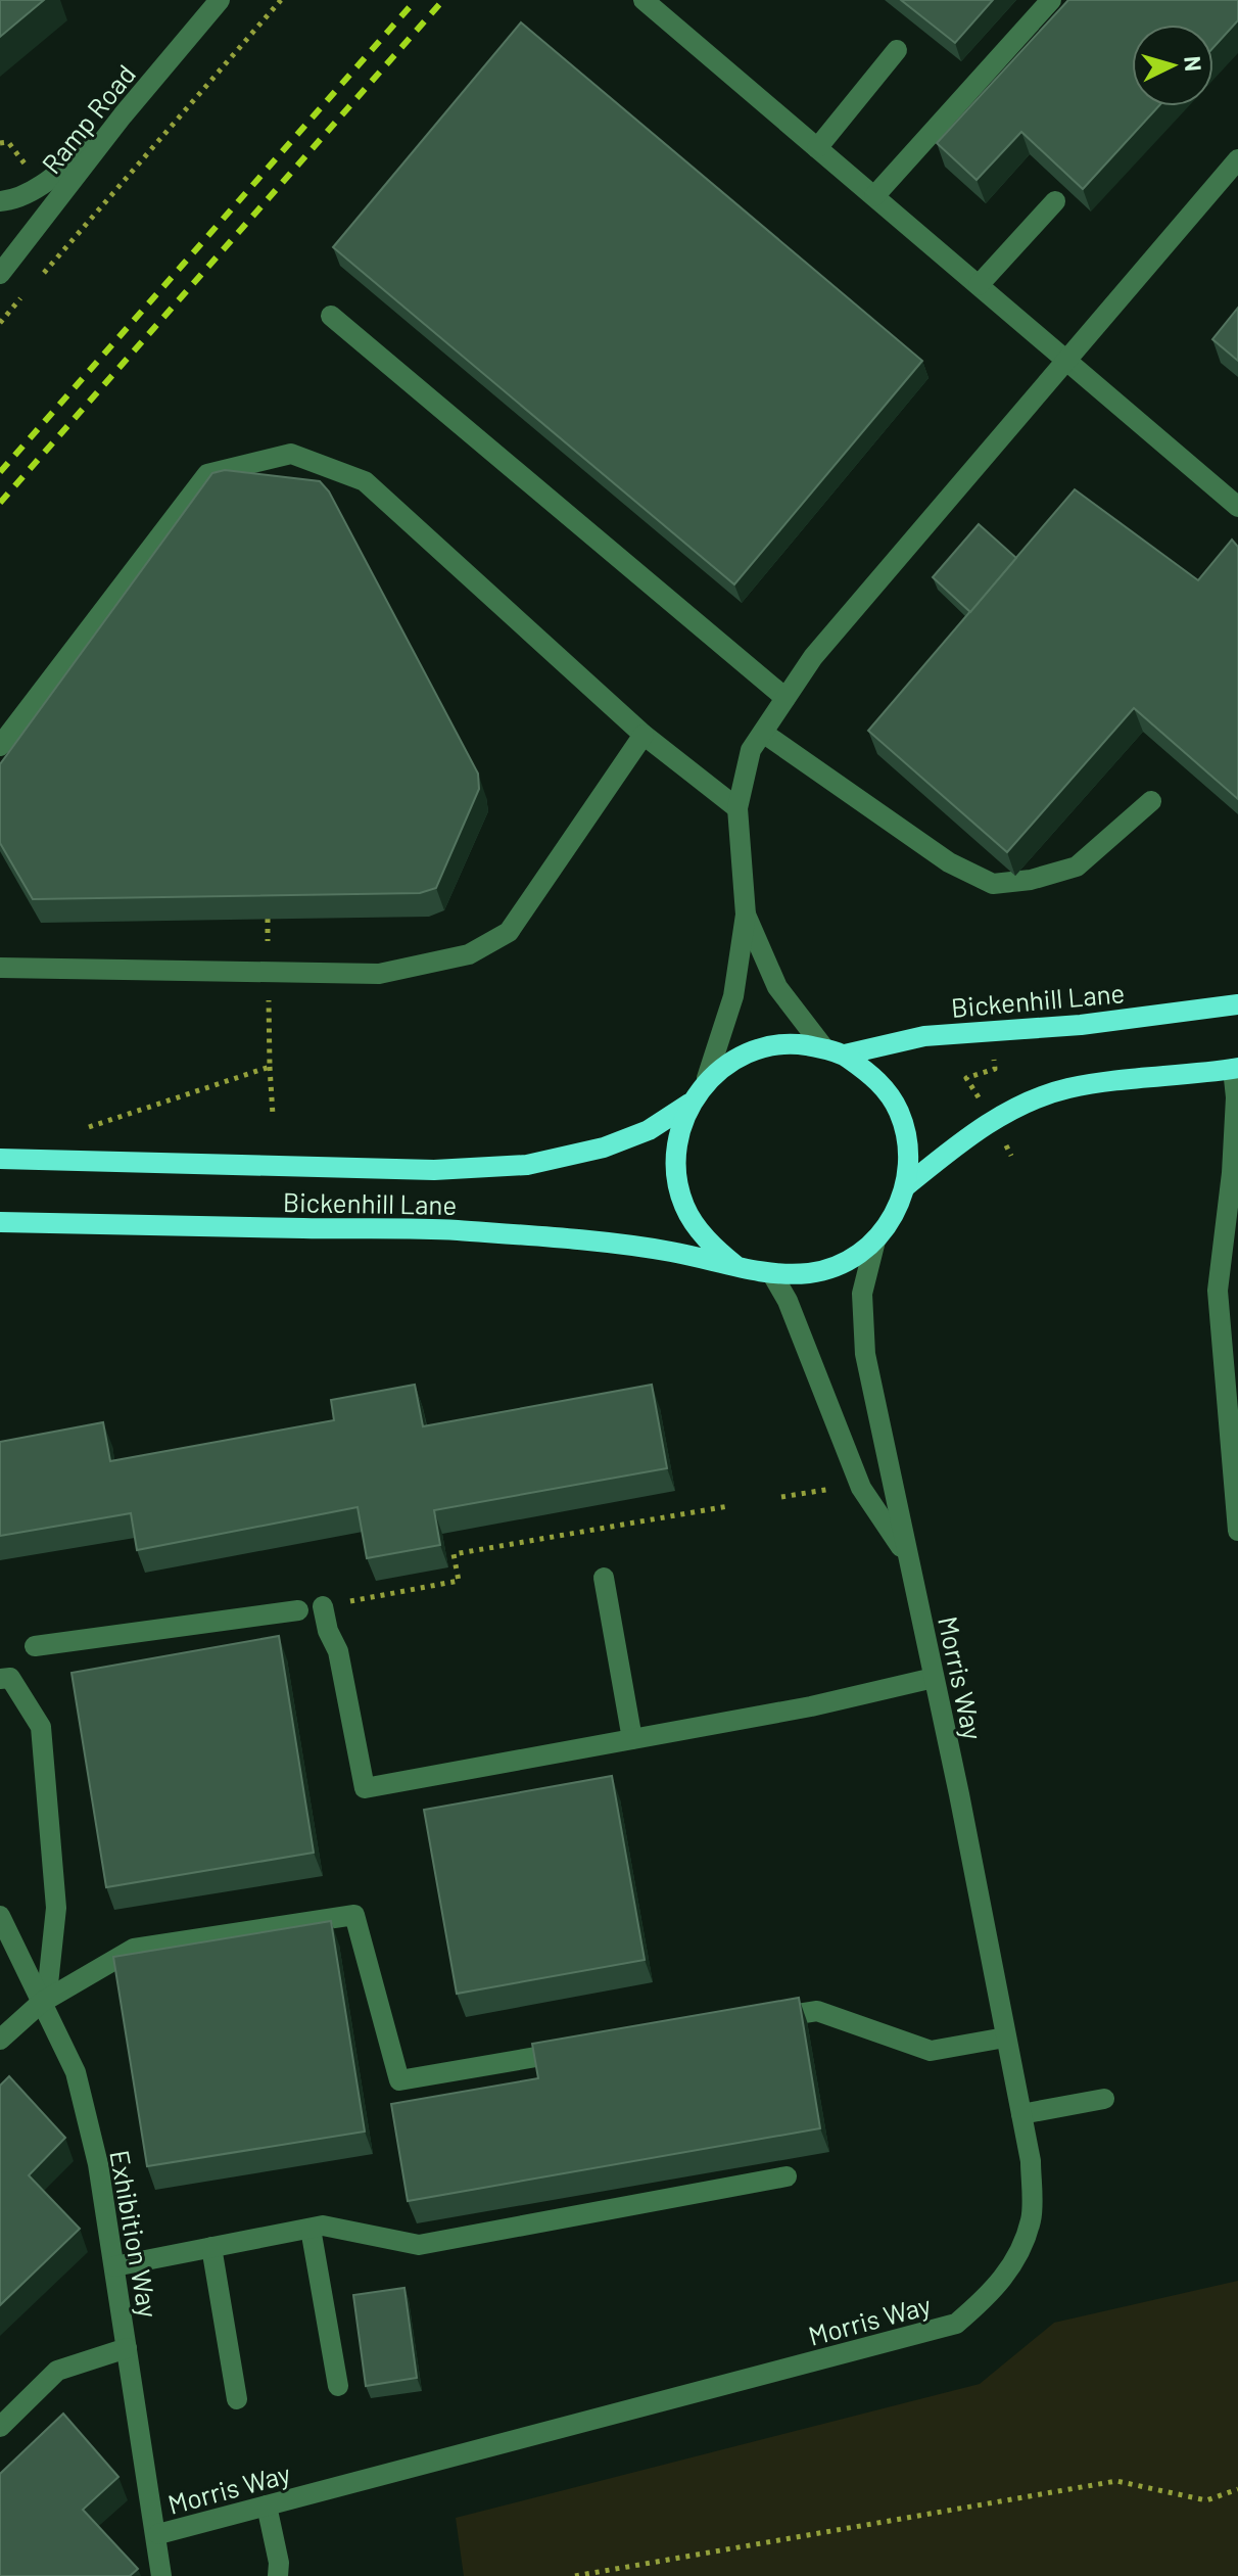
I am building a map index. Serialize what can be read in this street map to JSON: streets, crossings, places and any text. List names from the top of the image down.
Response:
{
  "streets": {
    "main road": ["Bickenhill Lane"],
    "street": ["Ramp Road", "Morris Way", "Exhibition Way"]
  },
  "crossings": [
    ["Bickenhill Lane", "Morris Way"],
    ["Morris Way", "Exhibition Way"]
  ],
  "north": "right"
}
